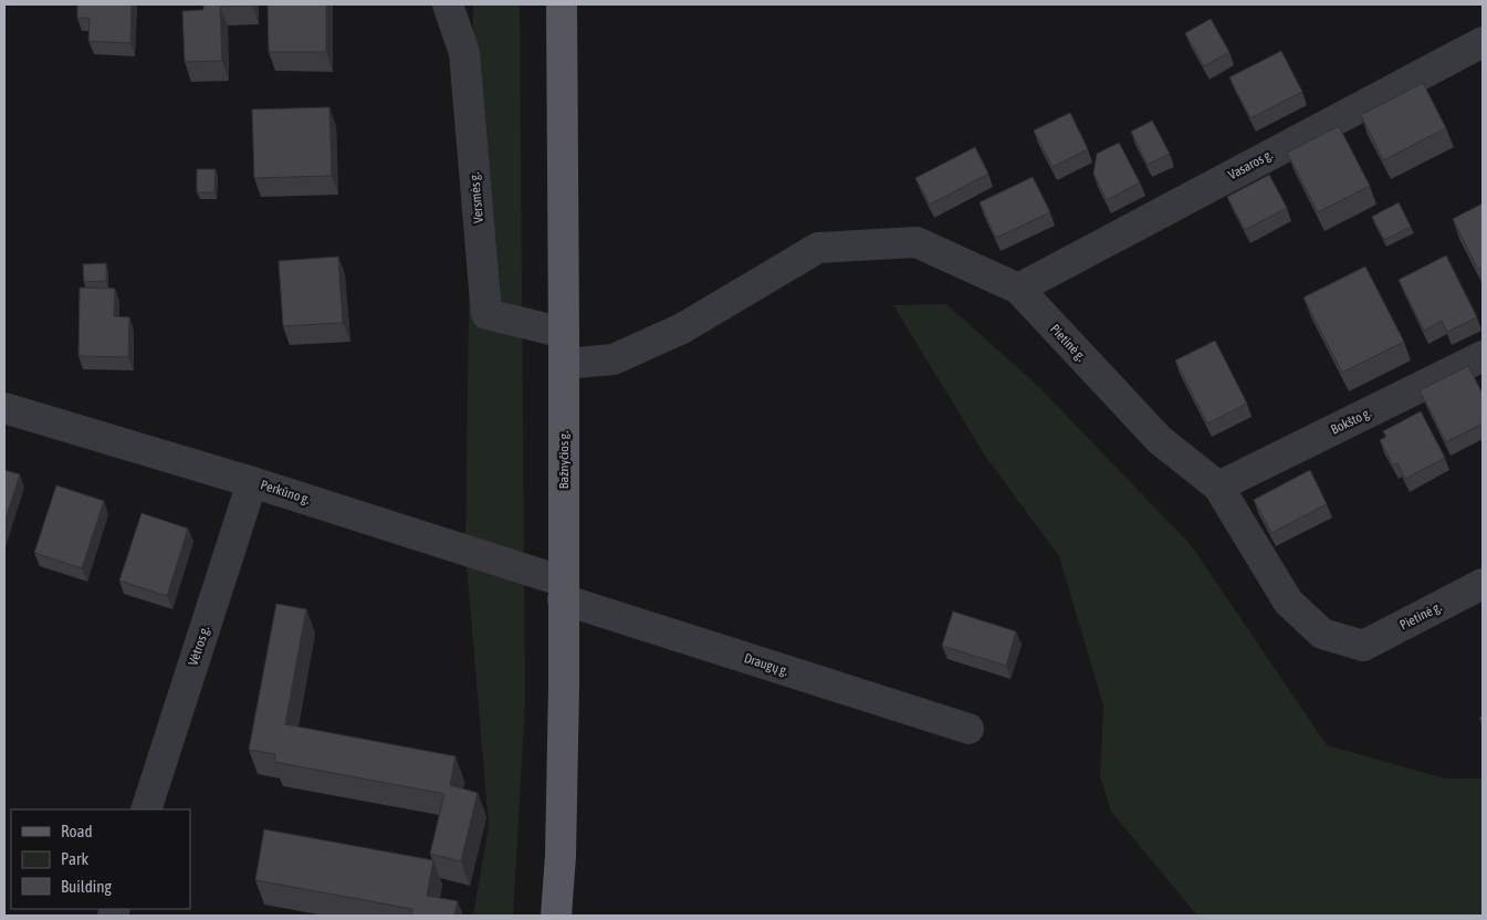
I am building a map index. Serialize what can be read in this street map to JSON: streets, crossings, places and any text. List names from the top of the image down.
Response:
{
  "streets": {
    "main road": ["Bažnyčios g."],
    "street": [
      "Vasaros g.",
      "Versmės g.",
      "Pietinė g.",
      "Bokšto g.",
      "Perkūno g.",
      "Vėtros g.",
      "Draugų g."
    ]
  },
  "crossings": [
    ["Vasaros g.", "Pietinė g."],
    ["Versmės g.", "Bažnyčios g."],
    ["Pietinė g.", "Bokšto g."],
    ["Pietinė g.", "Bažnyčios g."],
    ["Bažnyčios g.", "Perkūno g."],
    ["Bažnyčios g.", "Draugų g."],
    ["Perkūno g.", "Vėtros g."],
    ["Perkūno g.", "Draugų g."]
  ],
  "legend": ["Road", "Park", "Building"]
}
